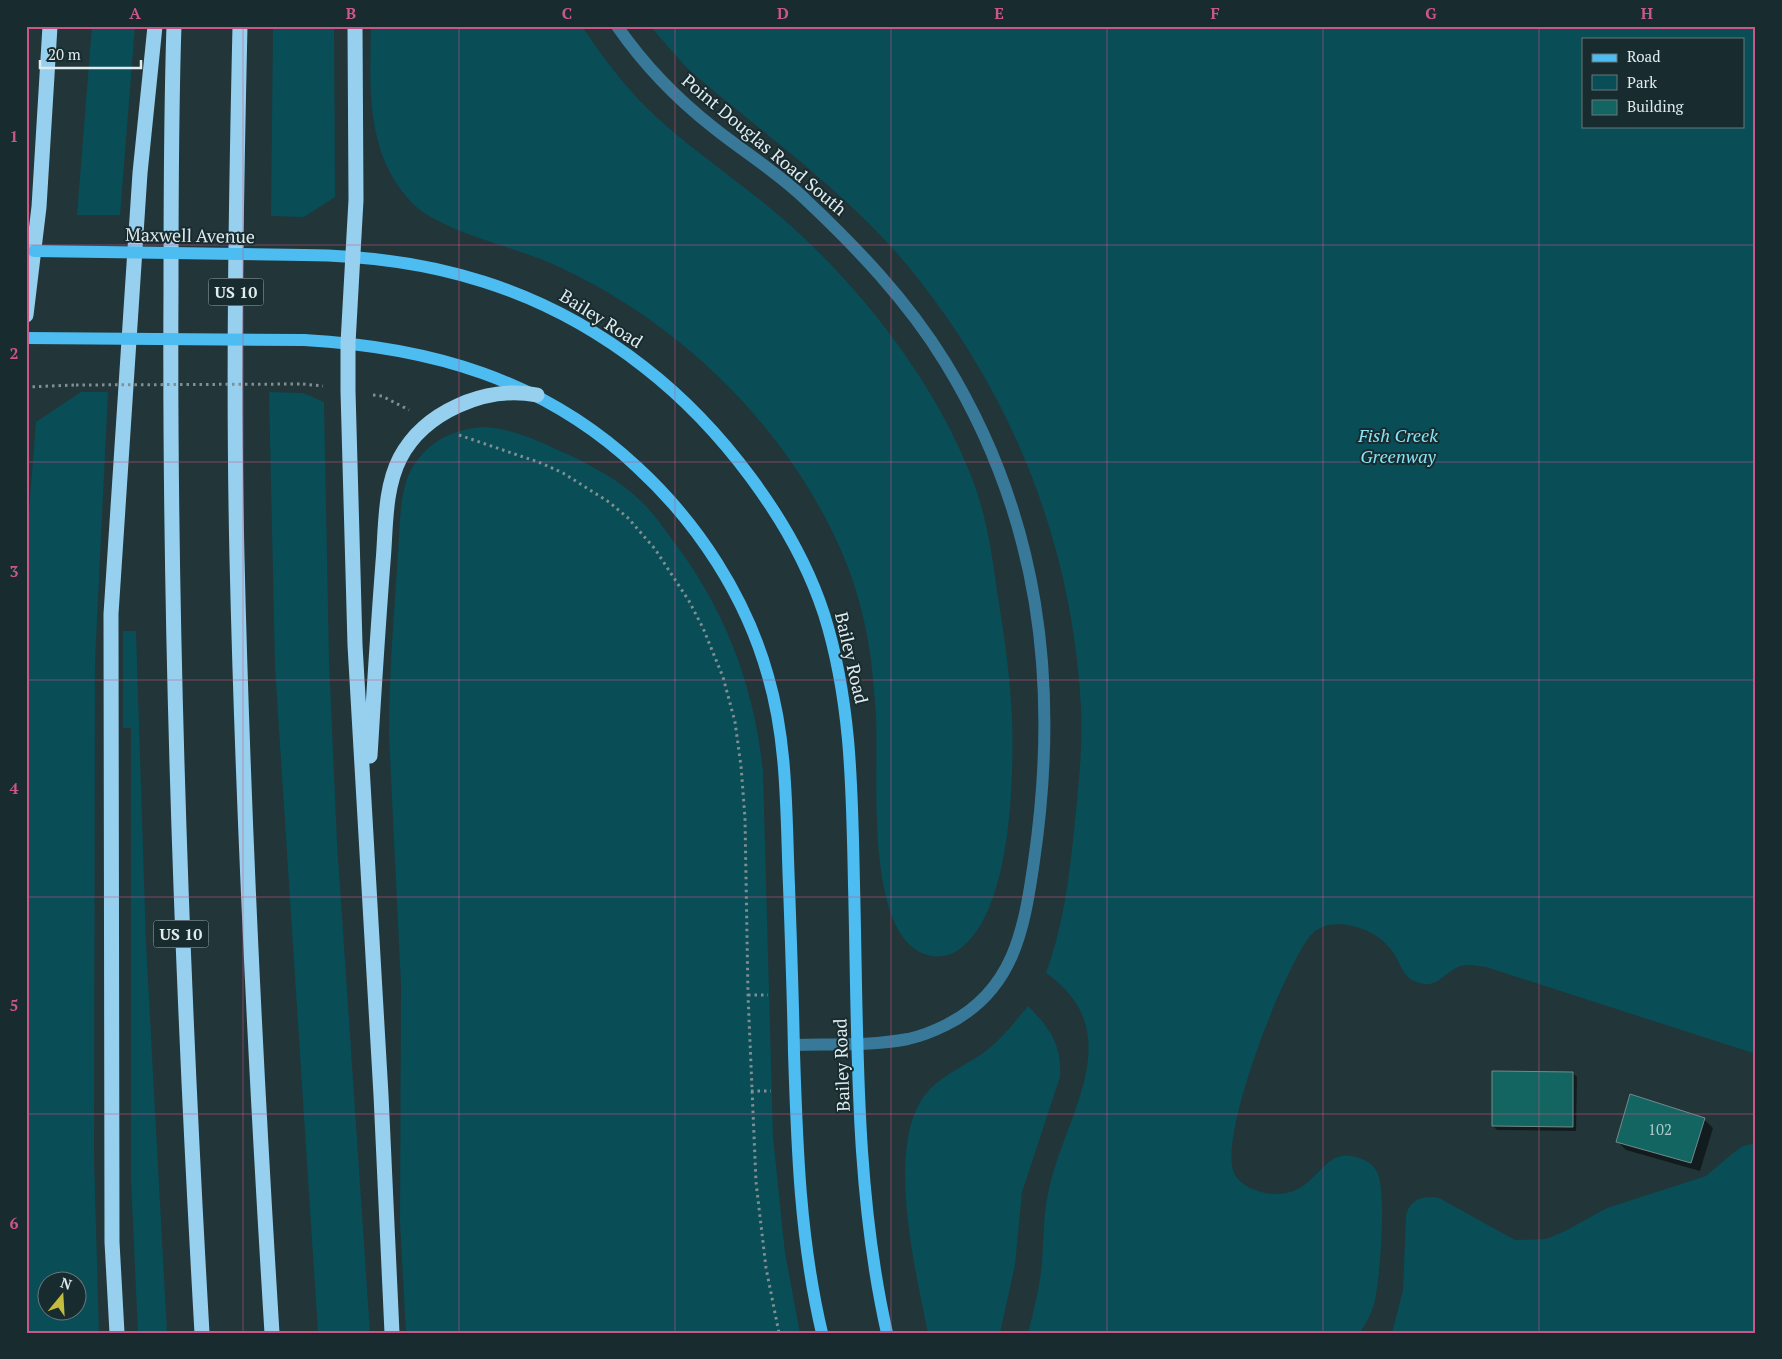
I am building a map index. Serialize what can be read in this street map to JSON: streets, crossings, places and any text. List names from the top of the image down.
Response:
{
  "streets": {
    "highway": ["US 10"],
    "main road": ["Maxwell Avenue", "Bailey Road"],
    "street": ["Point Douglas Road South"]
  },
  "crossings": [
    ["Point Douglas Road South", "Bailey Road"],
    ["Maxwell Avenue", "Bailey Road"]
  ],
  "parks": ["Fish Creek Greenway"],
  "house_numbers": ["102"],
  "legend": ["Road", "Park", "Building"],
  "scale_bar": "20 m",
  "north": "top",
  "grid": {
    "columns": [
      "A",
      "B",
      "C",
      "D",
      "E",
      "F",
      "G",
      "H"
    ],
    "rows": [
      "1",
      "2",
      "3",
      "4",
      "5",
      "6"
    ]
  }
}
